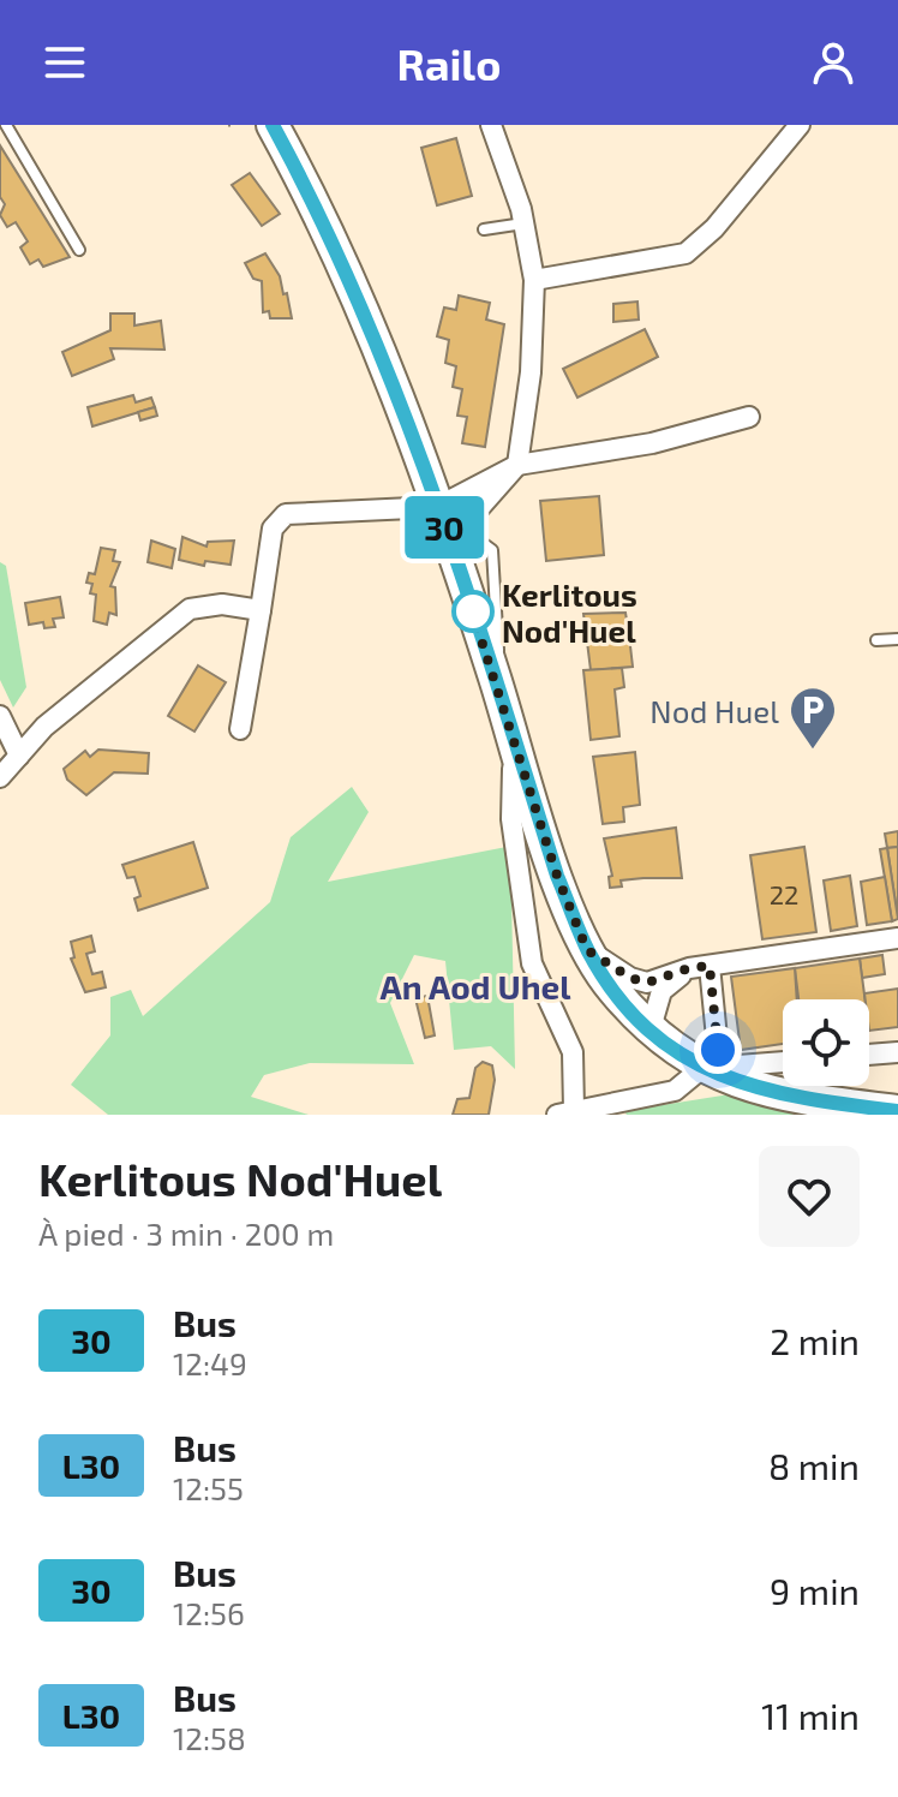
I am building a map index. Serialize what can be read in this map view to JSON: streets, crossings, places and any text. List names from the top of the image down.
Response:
{
  "districts": ["An Aod Uhel"],
  "places": {
    "other": ["Kerlitous Nod'Huel"],
    "parking": ["Nod Huel"]
  },
  "lines": ["bus line 30"],
  "house_numbers": ["22"],
  "page": {
    "header": "Railo",
    "on_map": "30",
    "heading": ["Kerlitous Nod'Huel", "À pied · 3 min · 200 m"],
    "list": [
      {
        "mark": "30",
        "name": "Bus",
        "note": "12:49",
        "value": "2 min"
      },
      {
        "mark": "L30",
        "name": "Bus",
        "note": "12:55",
        "value": "8 min"
      },
      {
        "mark": "30",
        "name": "Bus",
        "note": "12:56",
        "value": "9 min"
      },
      {
        "mark": "L30",
        "name": "Bus",
        "note": "12:58",
        "value": "11 min"
      }
    ]
  }
}
